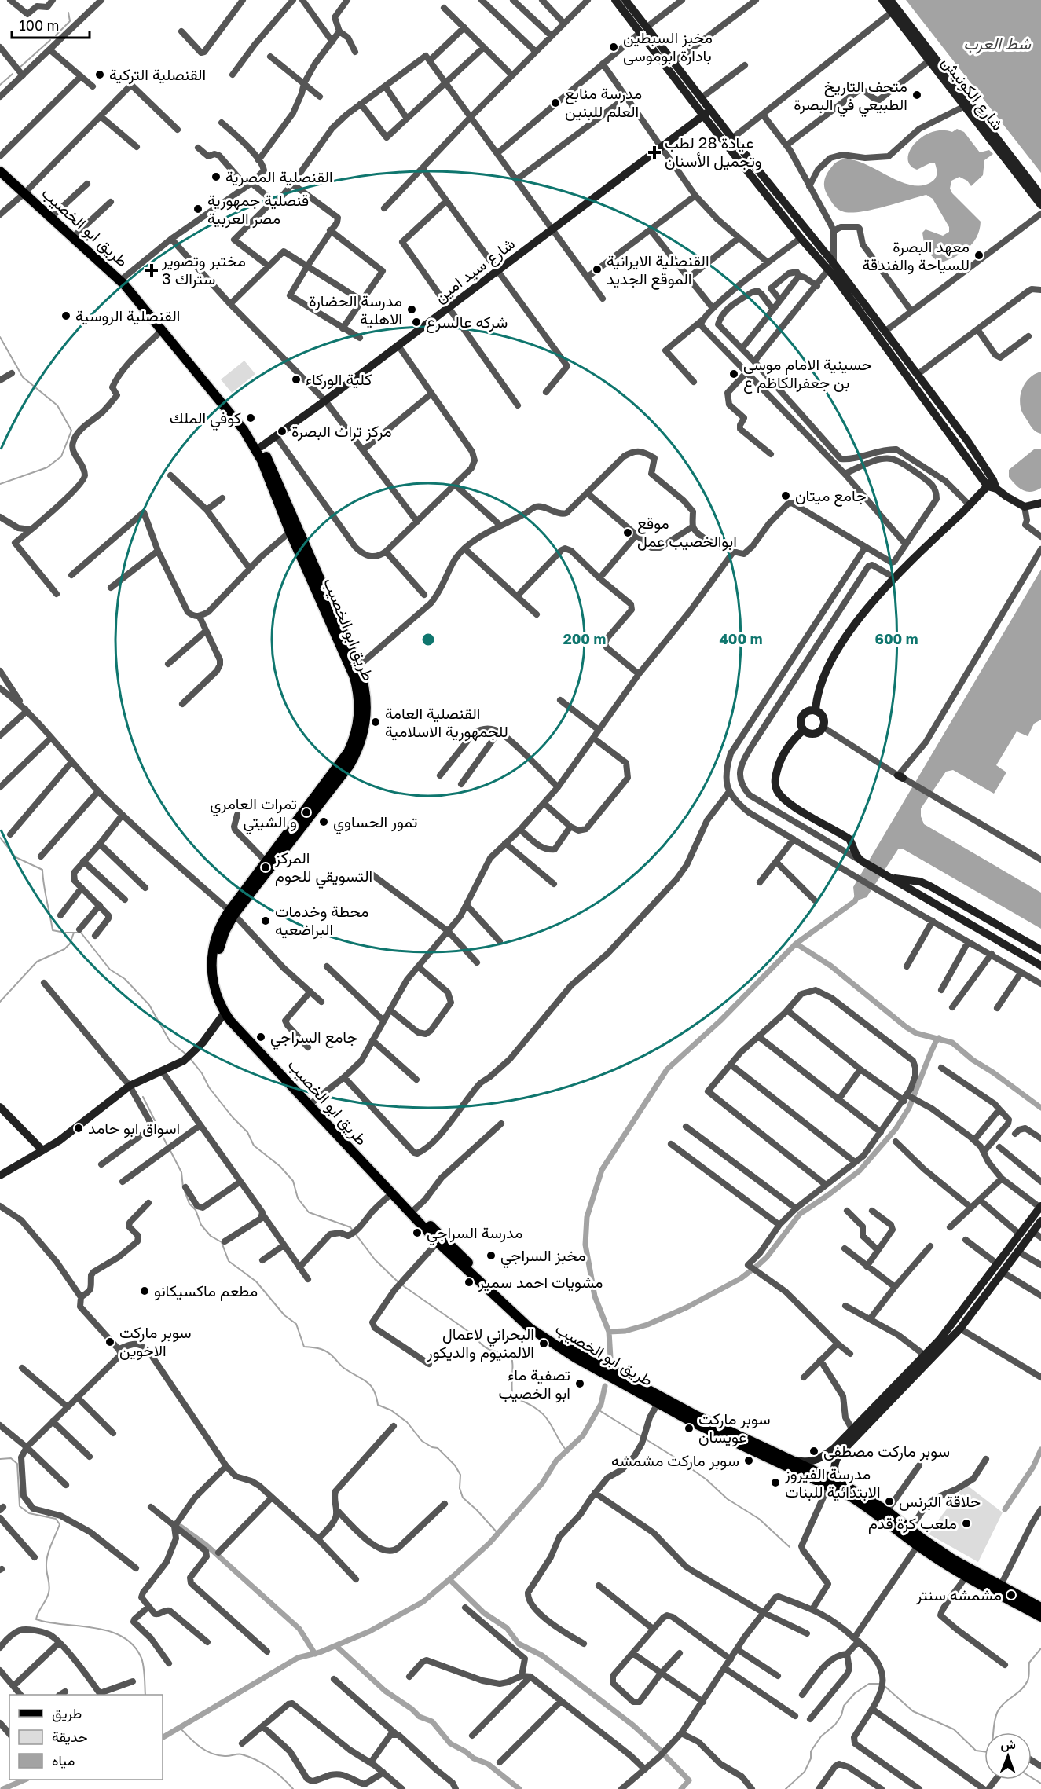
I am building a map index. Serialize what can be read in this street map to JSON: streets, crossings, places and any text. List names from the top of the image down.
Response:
{
  "streets": {
    "main road": ["شارع الكونيش", "طريق ابو الخصيب", "شارع سيد امين"]
  },
  "crossings": [
    ["طريق ابو الخصيب", "شارع سيد امين"]
  ],
  "water": ["شط العرب"],
  "places": {
    "other": [
      "مخبز السبطين بادارة ابوموسى",
      "القنصلية التركية",
      "متحف التاريخ الطبيعي في البصرة",
      "مدرسة منابع العلم للبنين",
      "القنصلية المصرية",
      "قنصلية جمهورية مصر العربية",
      "معهد البصرة للسياحة والفندقة",
      "القنصلية الايرانية الموقع الجديد",
      "مدرسة الحضارة الاهلية",
      "القنصلية الروسية",
      "شركه عالسرع",
      "حسينية الامام موسى بن جعفرالكاظم ع",
      "كلية الوركاء",
      "كوفي الملك",
      "مركز تراث البصرة",
      "جامع ميتان",
      "موقع ابوالخصيب عمل",
      "القنصلية العامة للجمهورية الاسلامية",
      "تمرات العامري و الشيتي",
      "تمور الحساوي",
      "المركز التسويقي للحوم",
      "محطة وخدمات البراضعيه",
      "جامع السراجي",
      "اسواق ابو حامد",
      "مدرسة السراجي",
      "مخبز السراجي",
      "مشويات احمد سمير",
      "مطعم ماكسيكانو",
      "سوبر ماركت الاخوين",
      "البحراني لاعمال الالمنيوم والديكور",
      "تصفية ماء ابو الخصيب",
      "سوبر ماركت عويسان",
      "سوبر ماركت مصطفى",
      "سوبر ماركت مشمشه",
      "مدرسة الفيروز الابتدائية للبنات",
      "حلاقة البرنس",
      "ملعب كرة قدم",
      "مشمشه سنتر"
    ],
    "health": ["عيادة 28 لطب وتجميل الأسنان", "مختبر وتصوير ستراك 3"]
  },
  "legend": ["طريق", "حديقة", "مياه"],
  "scale_bar": "100 m",
  "north": "top",
  "rings": ["200 m", "400 m", "600 m"]
}
